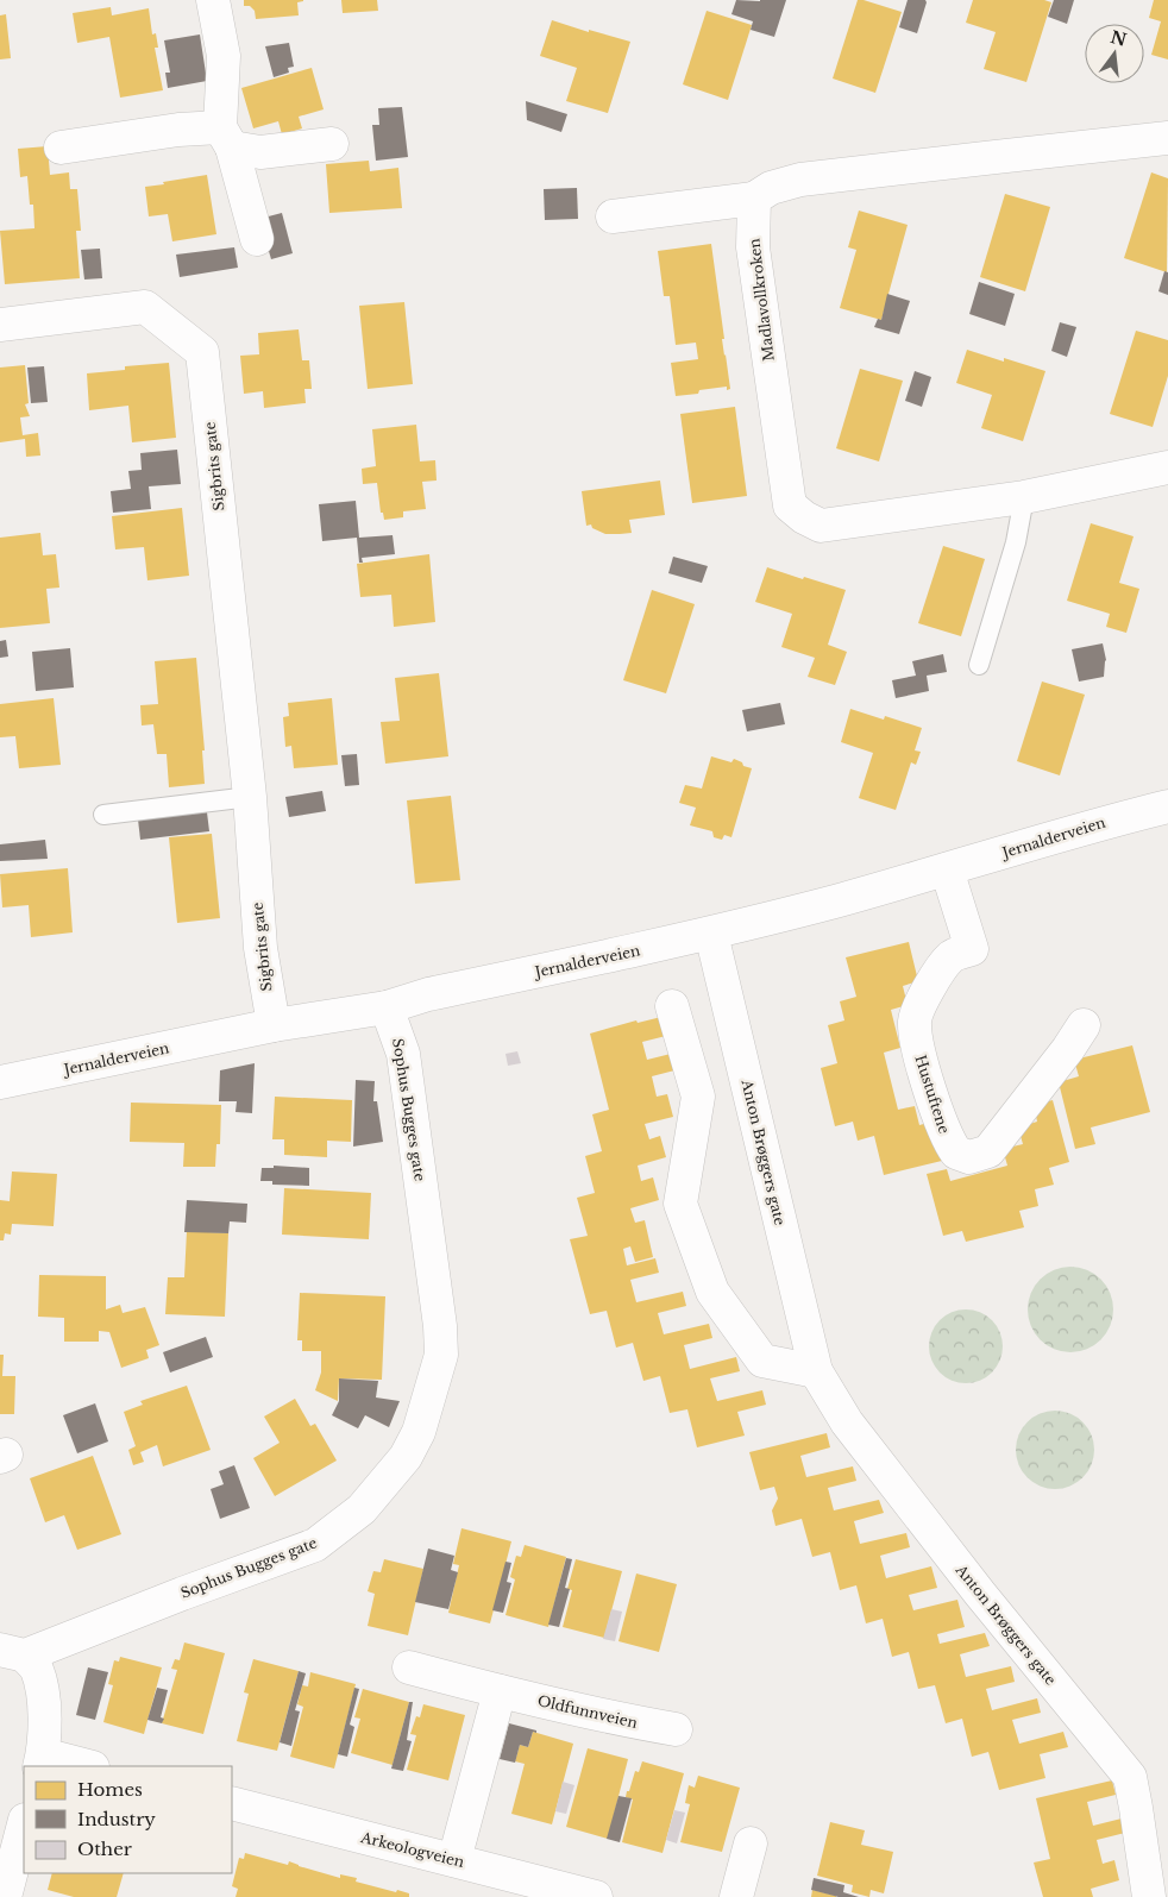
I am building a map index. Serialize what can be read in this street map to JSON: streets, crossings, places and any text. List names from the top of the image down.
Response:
{
  "streets": {
    "street": [
      "Madlavollkroken",
      "Sigbrits gate",
      "Jernalderveien",
      "Hustuftene",
      "Sophus Bugges gate",
      "Anton Brøggers gate",
      "Oldfunnveien",
      "Arkeologveien"
    ]
  },
  "crossings": [
    ["Sigbrits gate", "Jernalderveien"],
    ["Jernalderveien", "Hustuftene"],
    ["Jernalderveien", "Sophus Bugges gate"],
    ["Jernalderveien", "Anton Brøggers gate"]
  ],
  "legend": ["Homes", "Industry", "Other"],
  "north": "top"
}
